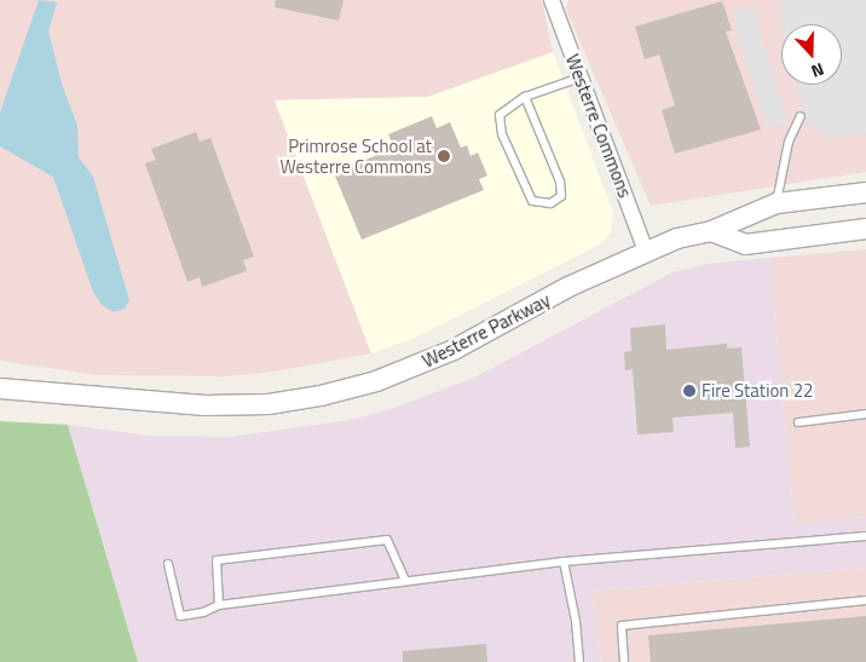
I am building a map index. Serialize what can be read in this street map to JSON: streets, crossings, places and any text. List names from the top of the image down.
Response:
{
  "streets": {
    "street": ["Westerre Commons", "Westerre Parkway"]
  },
  "crossings": [
    ["Westerre Commons", "Westerre Parkway"]
  ],
  "places": ["Primrose School at Westerre Commons", "Fire Station 22"],
  "north": "bottom"
}
